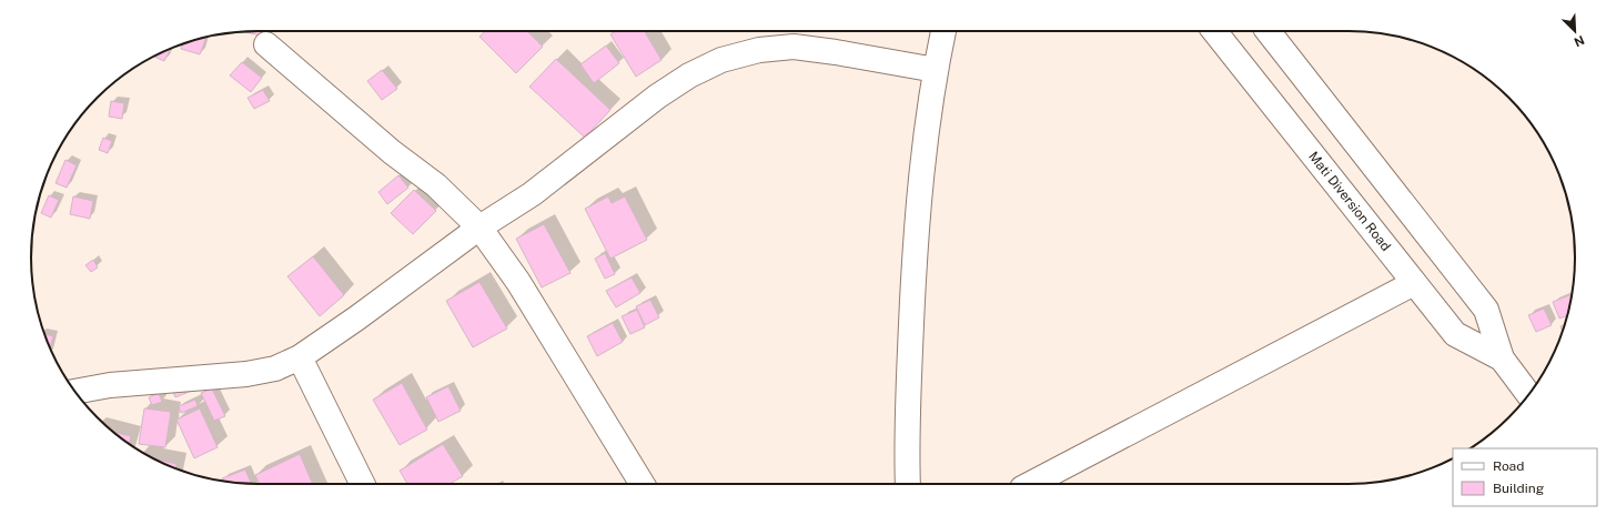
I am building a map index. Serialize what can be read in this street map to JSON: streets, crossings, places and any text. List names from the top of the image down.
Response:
{
  "streets": {
    "main road": ["Mati Diversion Road"]
  },
  "legend": ["Road", "Building"],
  "north": "bottom right"
}
